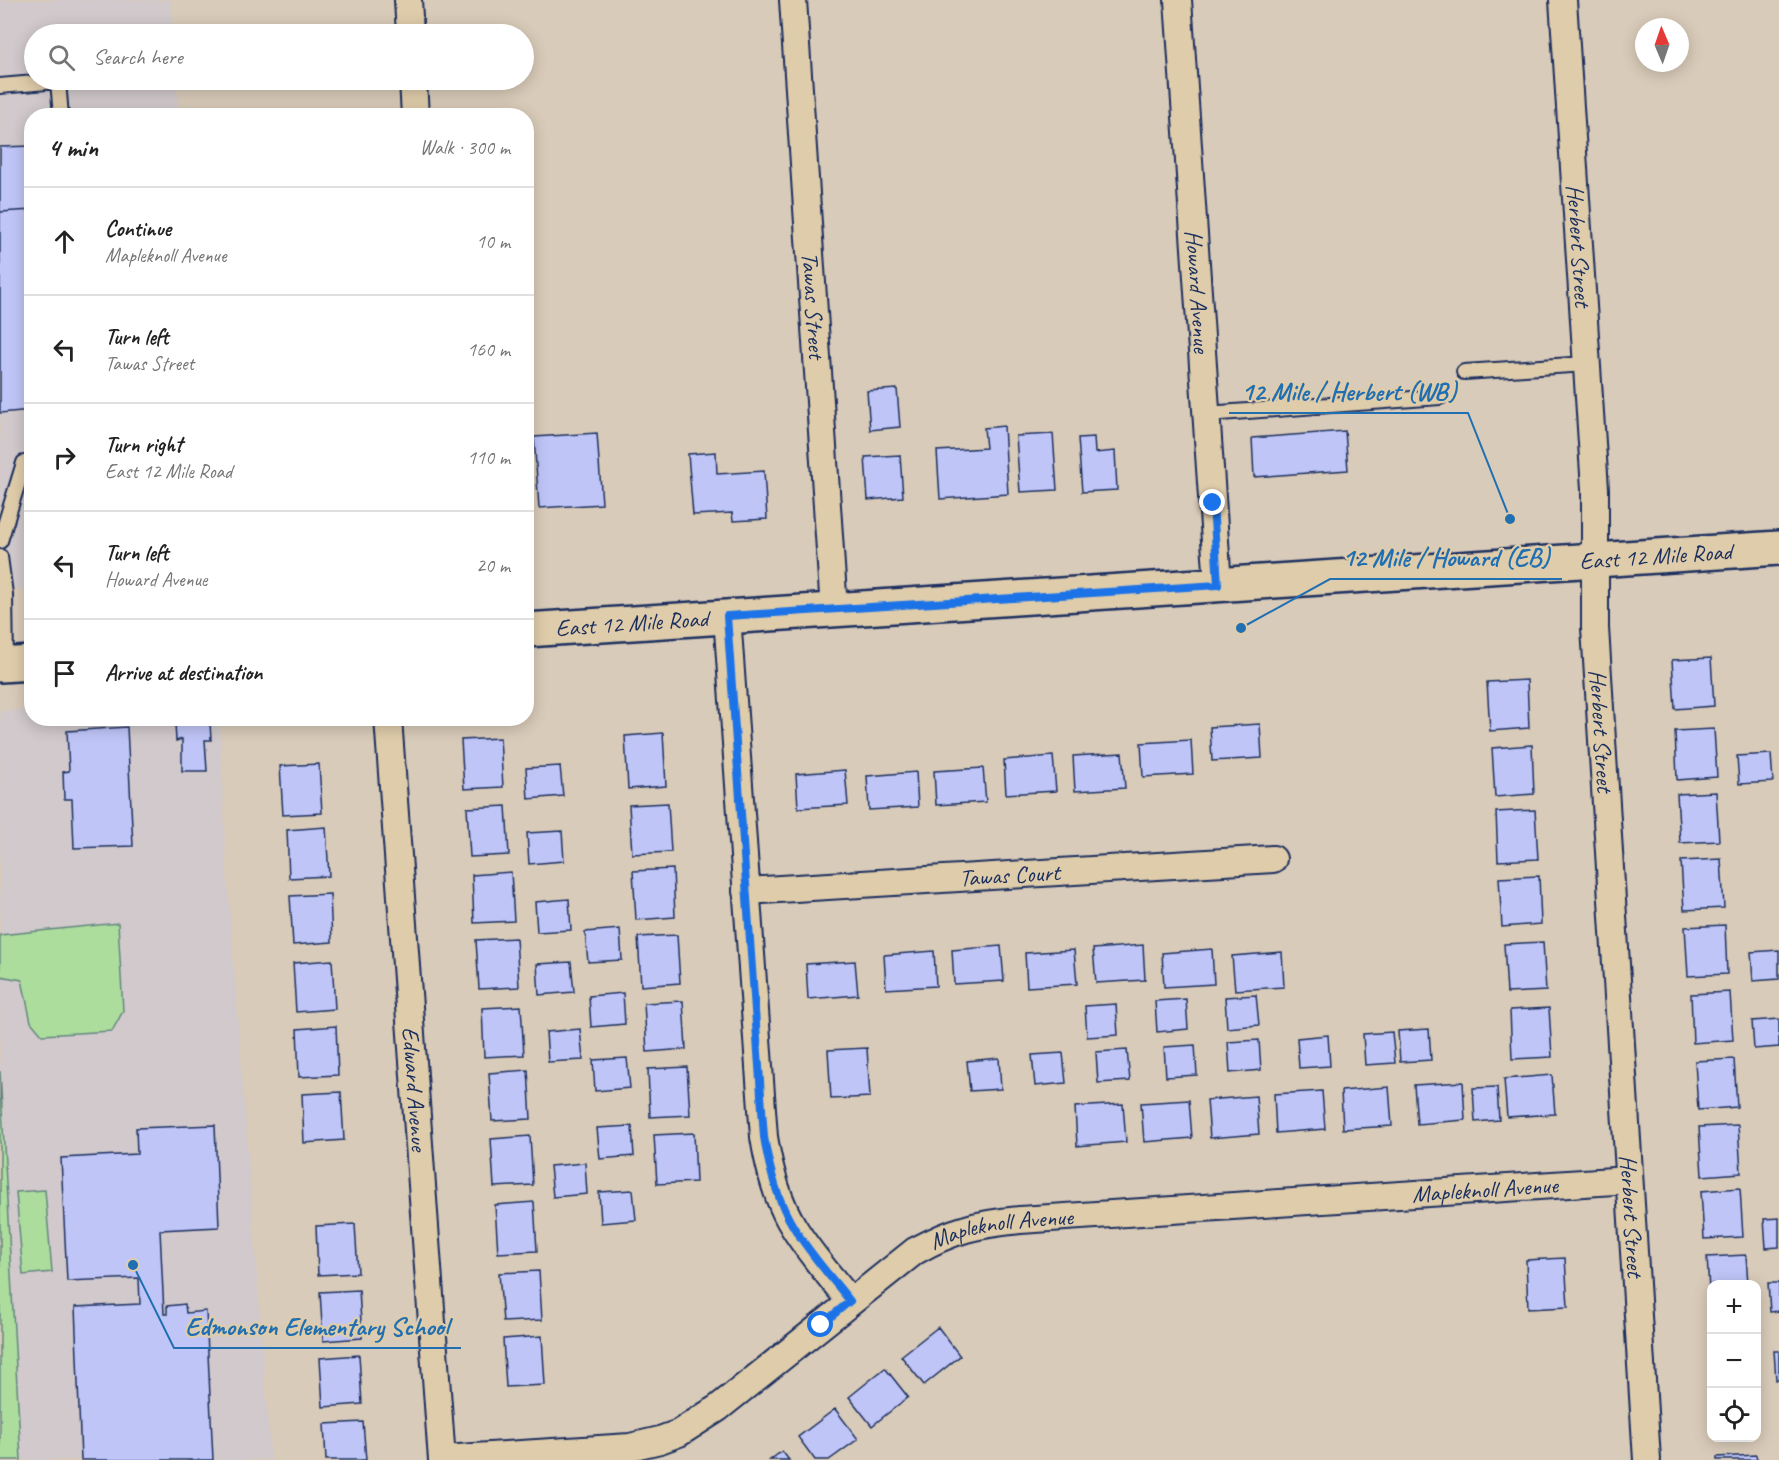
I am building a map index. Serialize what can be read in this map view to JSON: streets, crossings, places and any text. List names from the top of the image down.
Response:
{
  "streets": {
    "main road": ["East 12 Mile Road"],
    "street": [
      "Herbert Street",
      "Howard Avenue",
      "Tawas Street",
      "Tawas Court",
      "Edward Avenue",
      "Mapleknoll Avenue"
    ]
  },
  "crossings": [
    ["Herbert Street", "East 12 Mile Road"],
    ["Herbert Street", "Mapleknoll Avenue"],
    ["Howard Avenue", "East 12 Mile Road"],
    ["Tawas Street", "East 12 Mile Road"],
    ["Edward Avenue", "Mapleknoll Avenue"]
  ],
  "places": ["12 Mile / Herbert (WB)", "12 Mile / Howard (EB)", "Edmonson Elementary School"],
  "north": "top",
  "page": {
    "search": "Search here",
    "heading": ["4 min", "Walk · 300 m"],
    "list": [
      ["Continue", "Mapleknoll Avenue", "10 m"],
      ["Turn left", "Tawas Street", "160 m"],
      ["Turn right", "East 12 Mile Road", "110 m"],
      ["Turn left", "Howard Avenue", "20 m"],
      "Arrive at destination"
    ],
    "map_buttons": ["+", "−"]
  }
}
